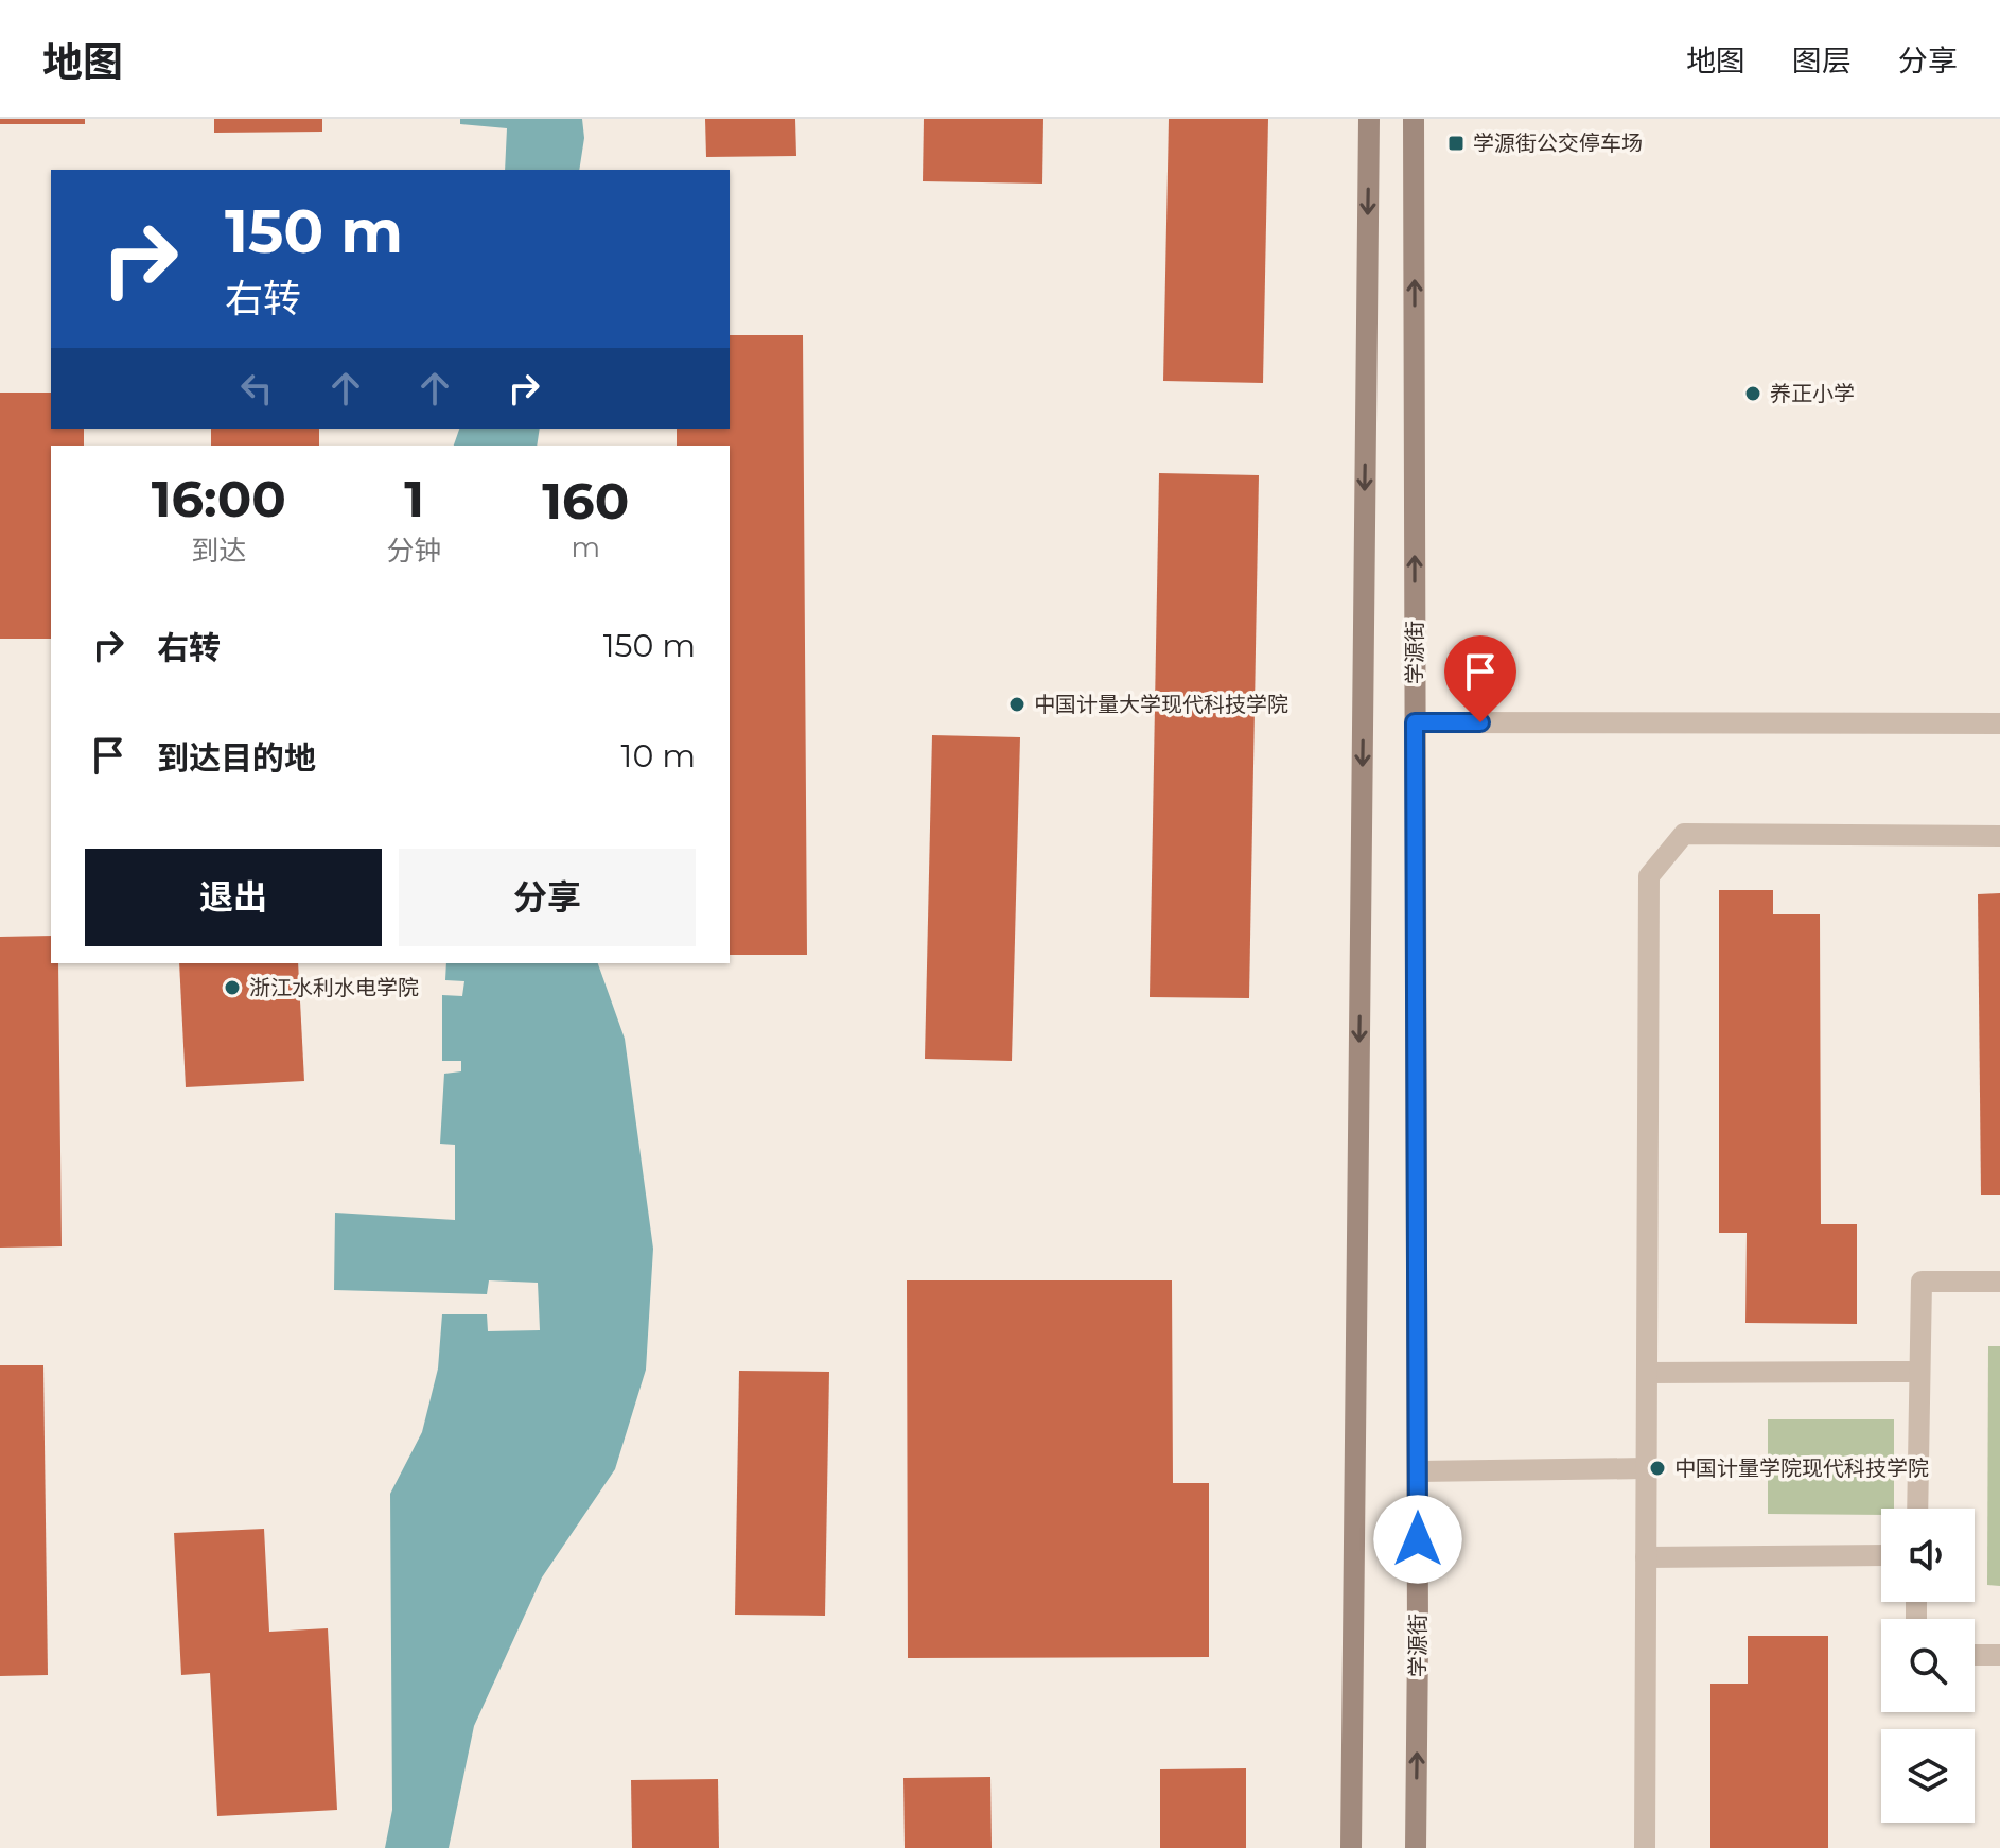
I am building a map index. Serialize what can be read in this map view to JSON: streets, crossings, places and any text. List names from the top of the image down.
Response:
{
  "streets": {
    "main road": ["学源街"]
  },
  "places": {
    "transit": ["学源街公交停车场"],
    "other": [
      "养正小学",
      "中国计量大学现代科技学院",
      "浙江水利水电学院",
      "中国计量学院现代科技学院"
    ]
  },
  "page": {
    "header": "地图",
    "nav": ["地图", "图层", "分享"],
    "turn": ["150 m", "右转"],
    "eta": [
      "16:00",
      "到达",
      "1",
      "分钟",
      "160",
      "m"
    ],
    "list": [
      {
        "name": "右转",
        "value": "150 m"
      },
      {
        "name": "到达目的地",
        "value": "10 m"
      }
    ],
    "buttons": ["退出", "分享"]
  }
}
